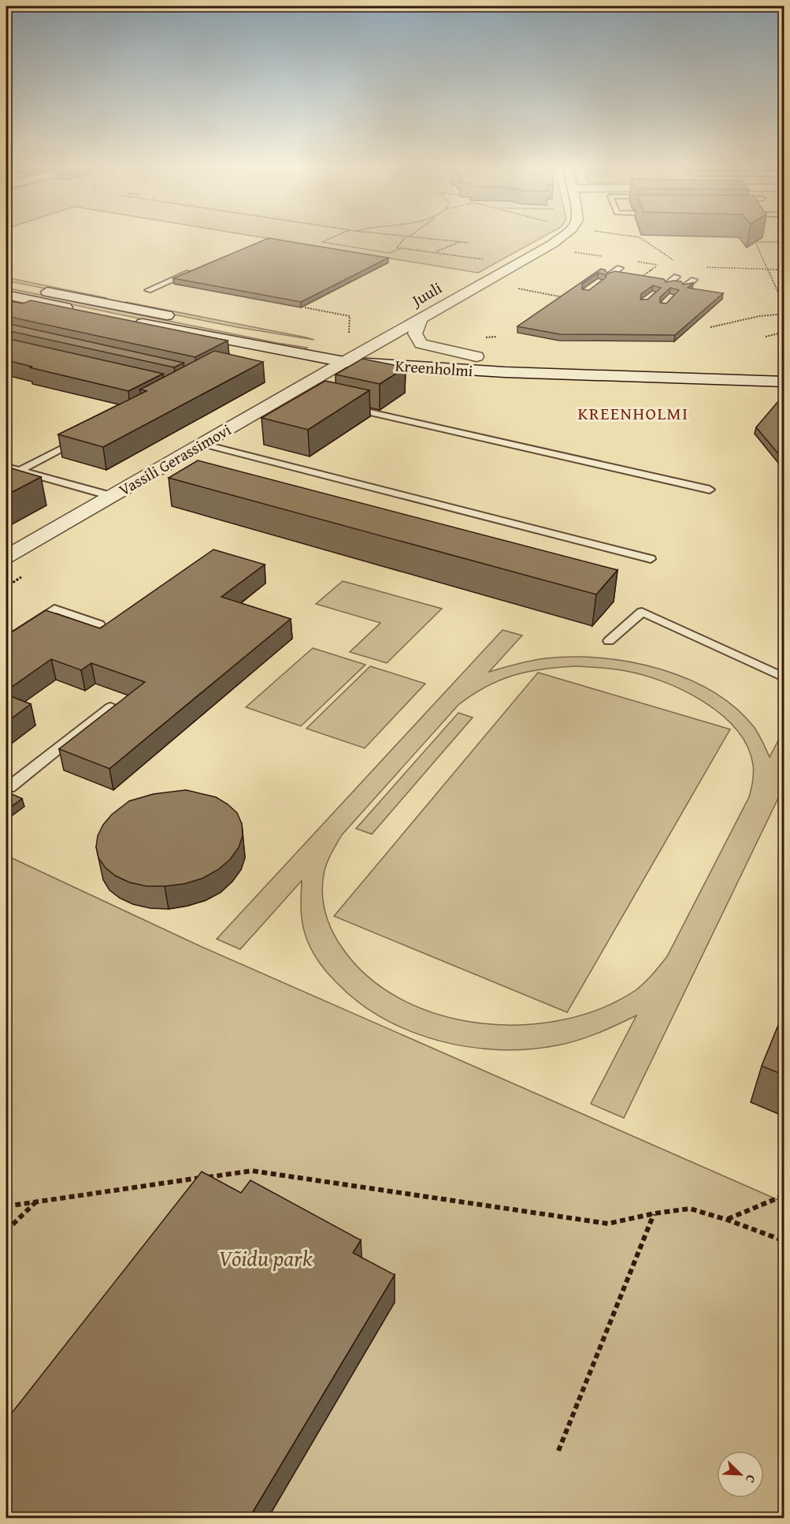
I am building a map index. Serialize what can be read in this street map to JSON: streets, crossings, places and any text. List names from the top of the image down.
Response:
{
  "streets": {
    "street": ["Juuli", "Kreenholmi", "Vassili Gerassimovi"]
  },
  "crossings": [
    ["Juuli", "Kreenholmi"],
    ["Juuli", "Vassili Gerassimovi"],
    ["Kreenholmi", "Vassili Gerassimovi"]
  ],
  "districts": ["KREENHOLMI"],
  "parks": ["Võidu park"],
  "north": "bottom right"
}
